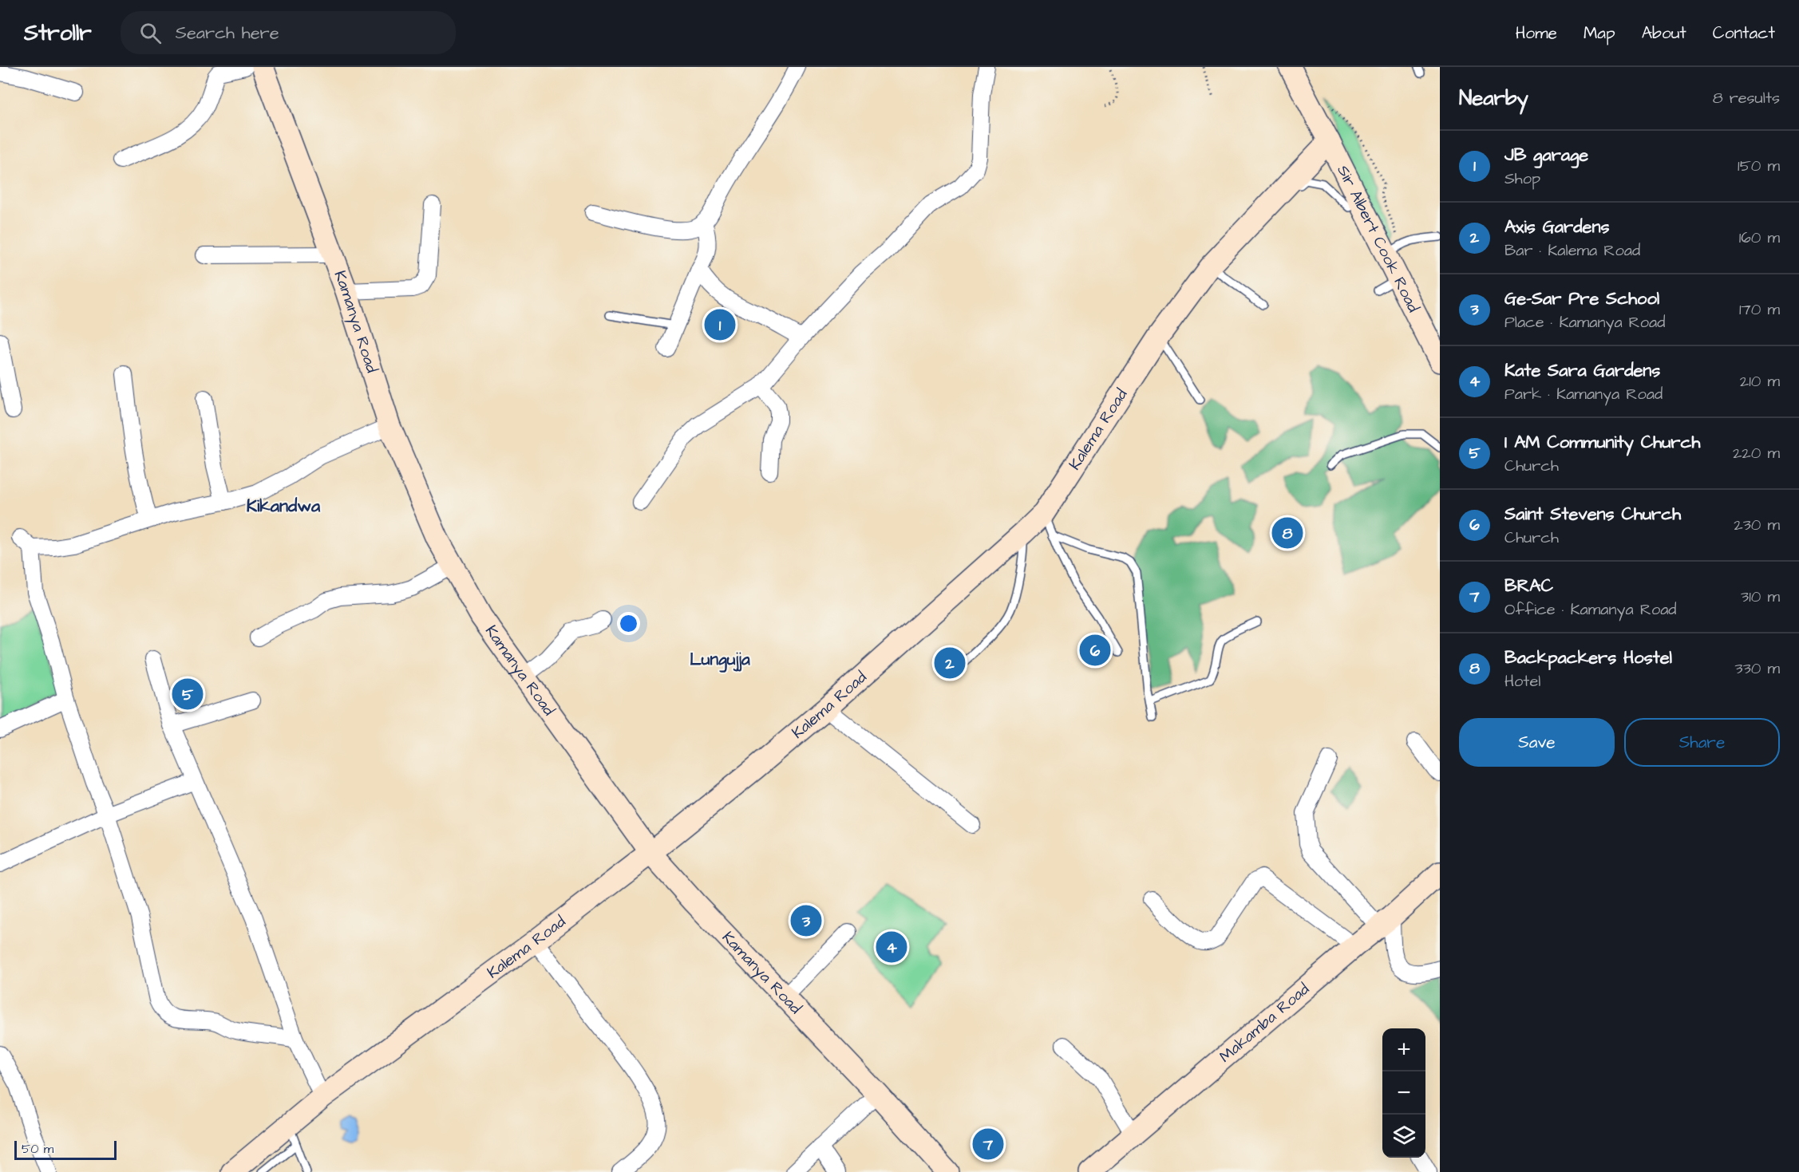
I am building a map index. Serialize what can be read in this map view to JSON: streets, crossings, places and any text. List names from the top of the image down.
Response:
{
  "streets": {
    "street": [
      "Sir Albert Cook Road",
      "Kamanya Road",
      "Kalema Road",
      "Makamba Road"
    ]
  },
  "crossings": [
    ["Sir Albert Cook Road", "Kalema Road"],
    ["Kamanya Road", "Kalema Road"]
  ],
  "districts": ["Kikandwa", "Lungujja"],
  "scale_bar": "50 m",
  "page": {
    "header": "Strollr",
    "search": "Search here",
    "nav": [
      "Home",
      "Map",
      "About",
      "Contact"
    ],
    "heading": ["Nearby", "8 results"],
    "list": [
      {
        "mark": "1",
        "name": "JB garage",
        "note": "Shop",
        "value": "150 m"
      },
      {
        "mark": "2",
        "name": "Axis Gardens",
        "note": "Bar · Kalema Road",
        "value": "160 m"
      },
      {
        "mark": "3",
        "name": "Ge-Sar Pre School",
        "note": "Place · Kamanya Road",
        "value": "170 m"
      },
      {
        "mark": "4",
        "name": "Kate Sara Gardens",
        "note": "Park · Kamanya Road",
        "value": "210 m"
      },
      {
        "mark": "5",
        "name": "I AM Community Church",
        "note": "Church",
        "value": "220 m"
      },
      {
        "mark": "6",
        "name": "Saint Stevens Church",
        "note": "Church",
        "value": "230 m"
      },
      {
        "mark": "7",
        "name": "BRAC",
        "note": "Office · Kamanya Road",
        "value": "310 m"
      },
      {
        "mark": "8",
        "name": "Backpackers Hostel",
        "note": "Hotel",
        "value": "330 m"
      }
    ],
    "pins": [
      "1",
      "8",
      "6",
      "2",
      "5",
      "3",
      "4",
      "7"
    ],
    "buttons": ["Save", "Share"],
    "map_buttons": ["+", "−"],
    "scale": "50 m"
  }
}
